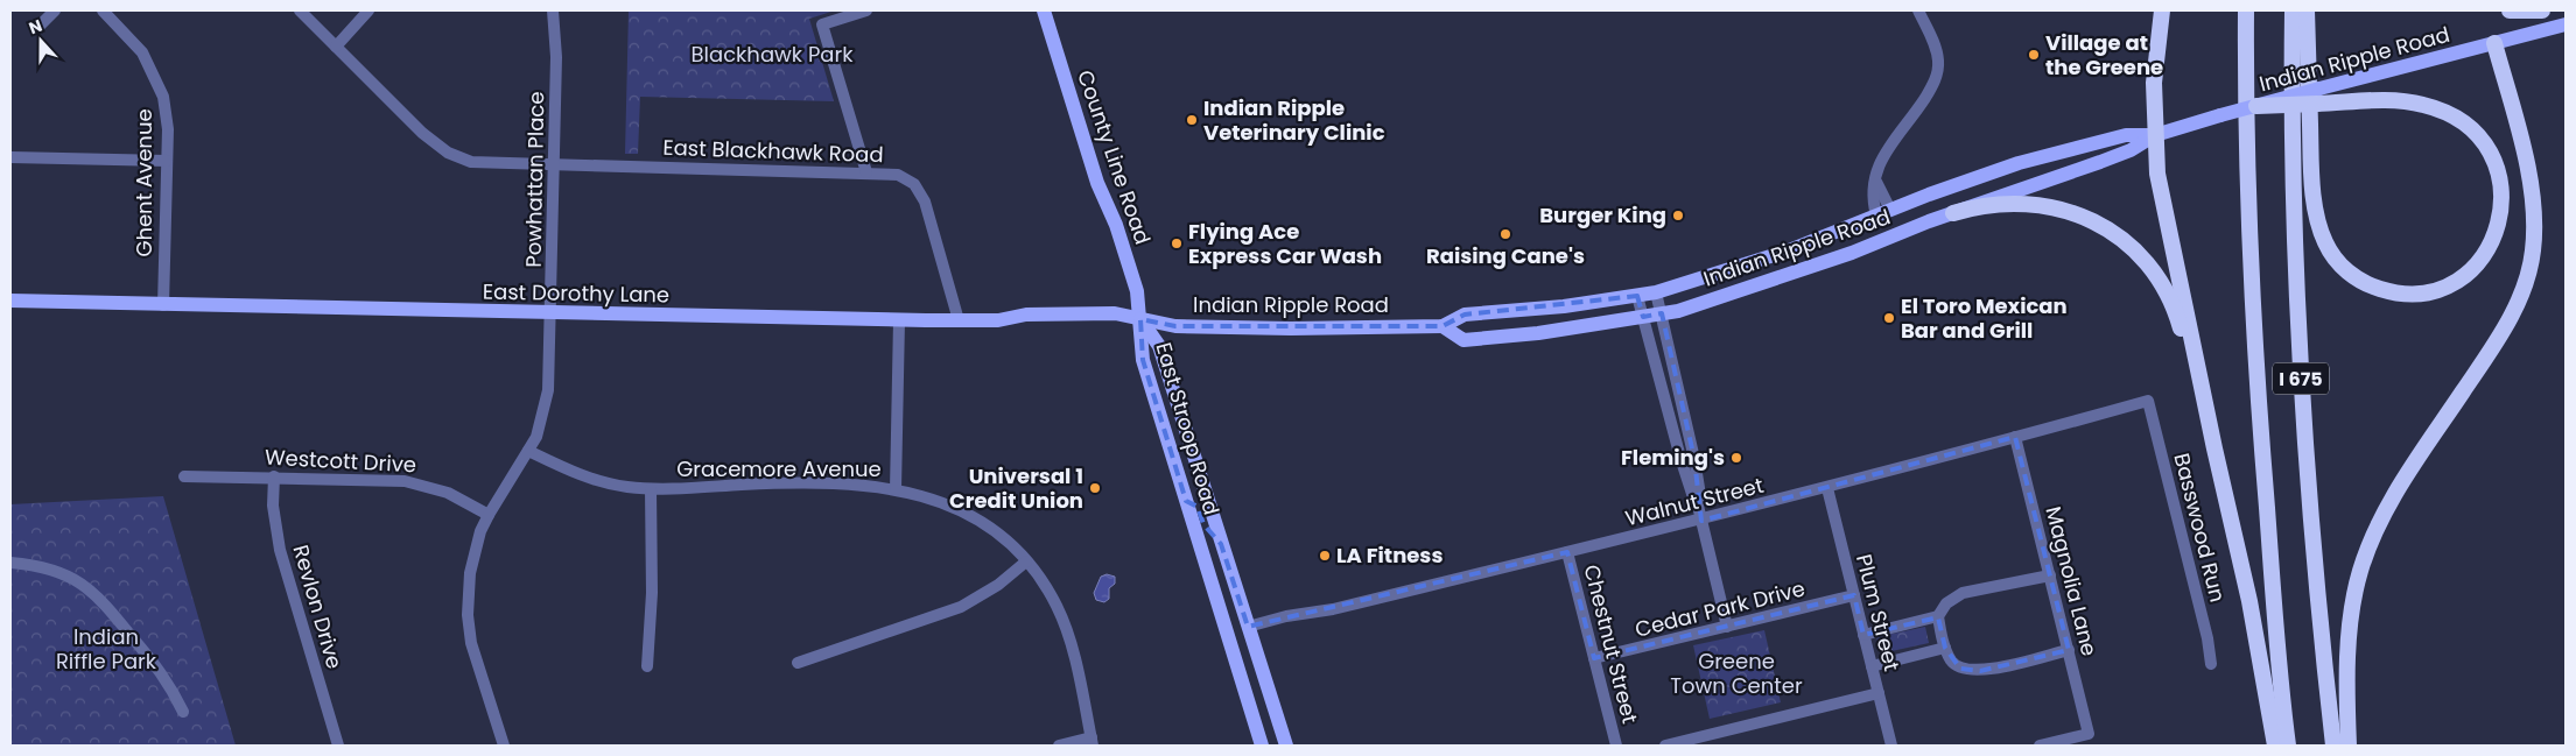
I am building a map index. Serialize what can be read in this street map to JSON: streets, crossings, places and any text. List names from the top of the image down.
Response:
{
  "streets": {
    "highway": ["I 675"],
    "main road": [
      "Indian Ripple Road",
      "County Line Road",
      "East Dorothy Lane",
      "East Stroop Road"
    ],
    "street": [
      "East Blackhawk Road",
      "Powhattan Place",
      "Ghent Avenue",
      "Westcott Drive",
      "Gracemore Avenue",
      "Walnut Street",
      "Basswood Run",
      "Magnolia Lane",
      "Revlon Drive",
      "Cedar Park Drive",
      "Plum Street",
      "Chestnut Street"
    ]
  },
  "crossings": [
    ["Indian Ripple Road", "County Line Road"],
    ["Indian Ripple Road", "East Dorothy Lane"],
    ["Indian Ripple Road", "East Stroop Road"],
    ["East Blackhawk Road", "Powhattan Place"],
    ["East Blackhawk Road", "East Dorothy Lane"],
    ["County Line Road", "East Dorothy Lane"],
    ["County Line Road", "East Stroop Road"],
    ["Powhattan Place", "East Dorothy Lane"],
    ["Powhattan Place", "Westcott Drive"],
    ["Powhattan Place", "Gracemore Avenue"],
    ["Ghent Avenue", "East Dorothy Lane"],
    ["East Dorothy Lane", "East Stroop Road"],
    ["East Stroop Road", "Walnut Street"],
    ["Westcott Drive", "Revlon Drive"],
    ["Walnut Street", "Basswood Run"],
    ["Walnut Street", "Magnolia Lane"],
    ["Walnut Street", "Plum Street"],
    ["Walnut Street", "Chestnut Street"],
    ["Cedar Park Drive", "Plum Street"],
    ["Cedar Park Drive", "Chestnut Street"]
  ],
  "parks": ["Blackhawk Park", "Indian Riffle Park", "Greene Town Center"],
  "places": [
    "Village at the Greene",
    "Indian Ripple Veterinary Clinic",
    "Burger King",
    "Raising Cane's",
    "Flying Ace Express Car Wash",
    "El Toro Mexican Bar and Grill",
    "Fleming's",
    "Universal 1 Credit Union",
    "LA Fitness"
  ],
  "north": "top"
}
